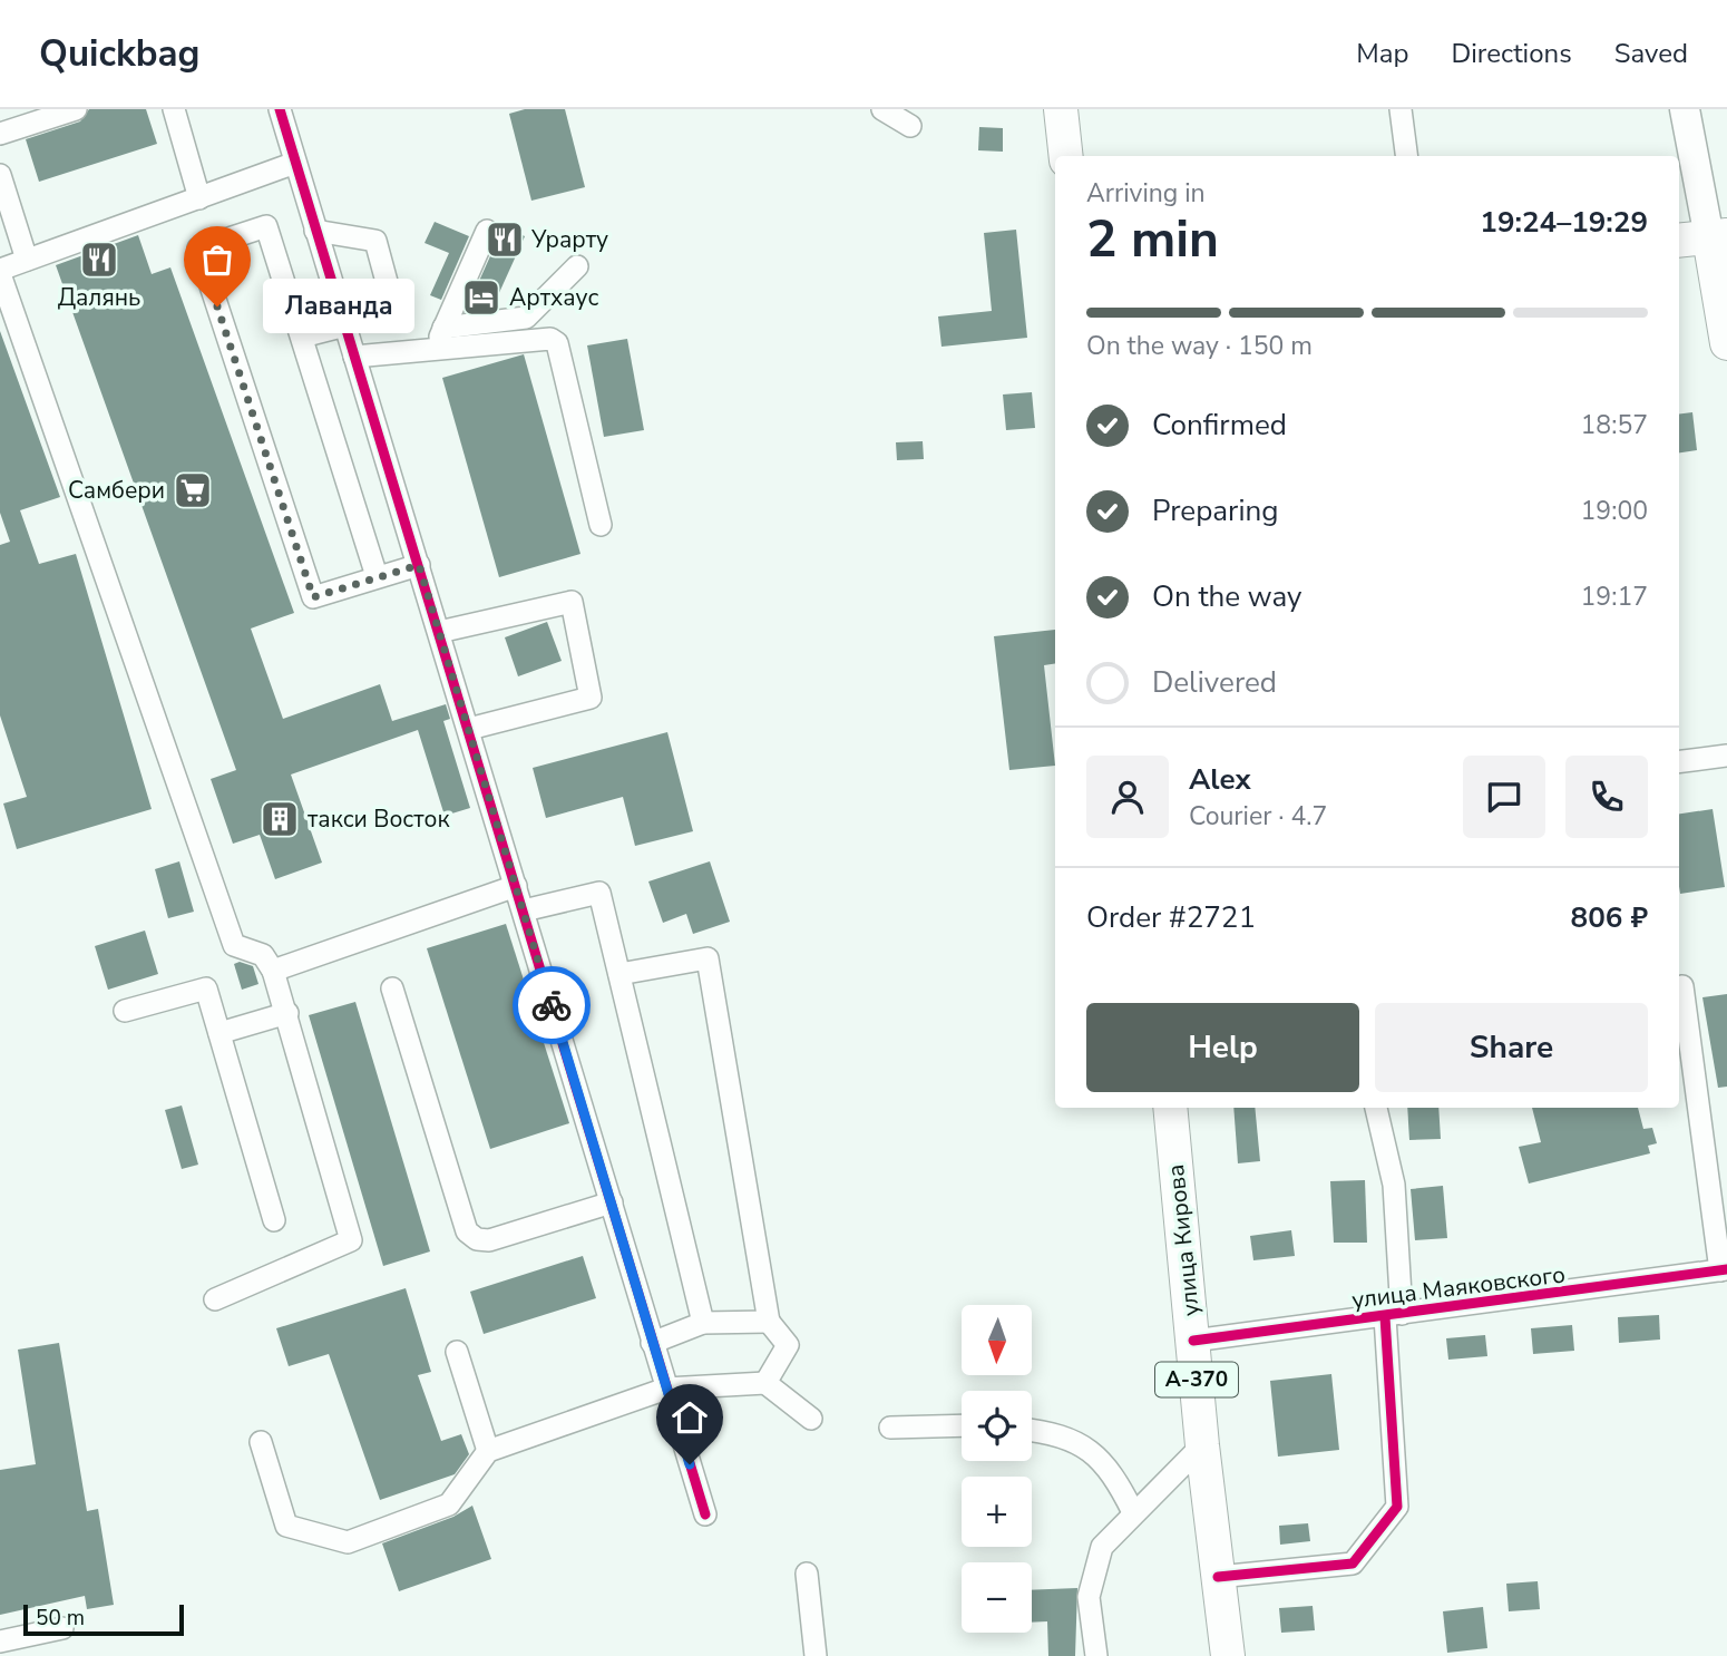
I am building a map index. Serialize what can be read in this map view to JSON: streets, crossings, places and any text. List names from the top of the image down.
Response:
{
  "streets": {
    "highway": ["улица Кирова", "А-370"],
    "street": ["улица Маяковского"]
  },
  "crossings": [
    ["улица Кирова", "улица Маяковского"]
  ],
  "places": {
    "restaurant": ["Урарту", "Далянь"],
    "hotel": ["Артхаус"],
    "other": ["Лаванда"],
    "supermarket": ["Самбери"],
    "building": ["такси Восток"]
  },
  "scale_bar": "50 m",
  "north": "bottom",
  "page": {
    "header": "Quickbag",
    "nav": ["Map", "Directions", "Saved"],
    "heading": ["2 min", "Arriving in", "19:24–19:29"],
    "panel": [
      "Alex",
      "Courier · 4.7",
      "Order #2721",
      "806 ₽"
    ],
    "bubble": "Лаванда",
    "bar": "On the way · 150 m",
    "list": [
      ["Confirmed", "18:57"],
      ["Preparing", "19:00"],
      ["On the way", "19:17"],
      "Delivered"
    ],
    "buttons": ["Help", "Share"],
    "map_buttons": ["+", "−"],
    "scale": "50 m"
  }
}
